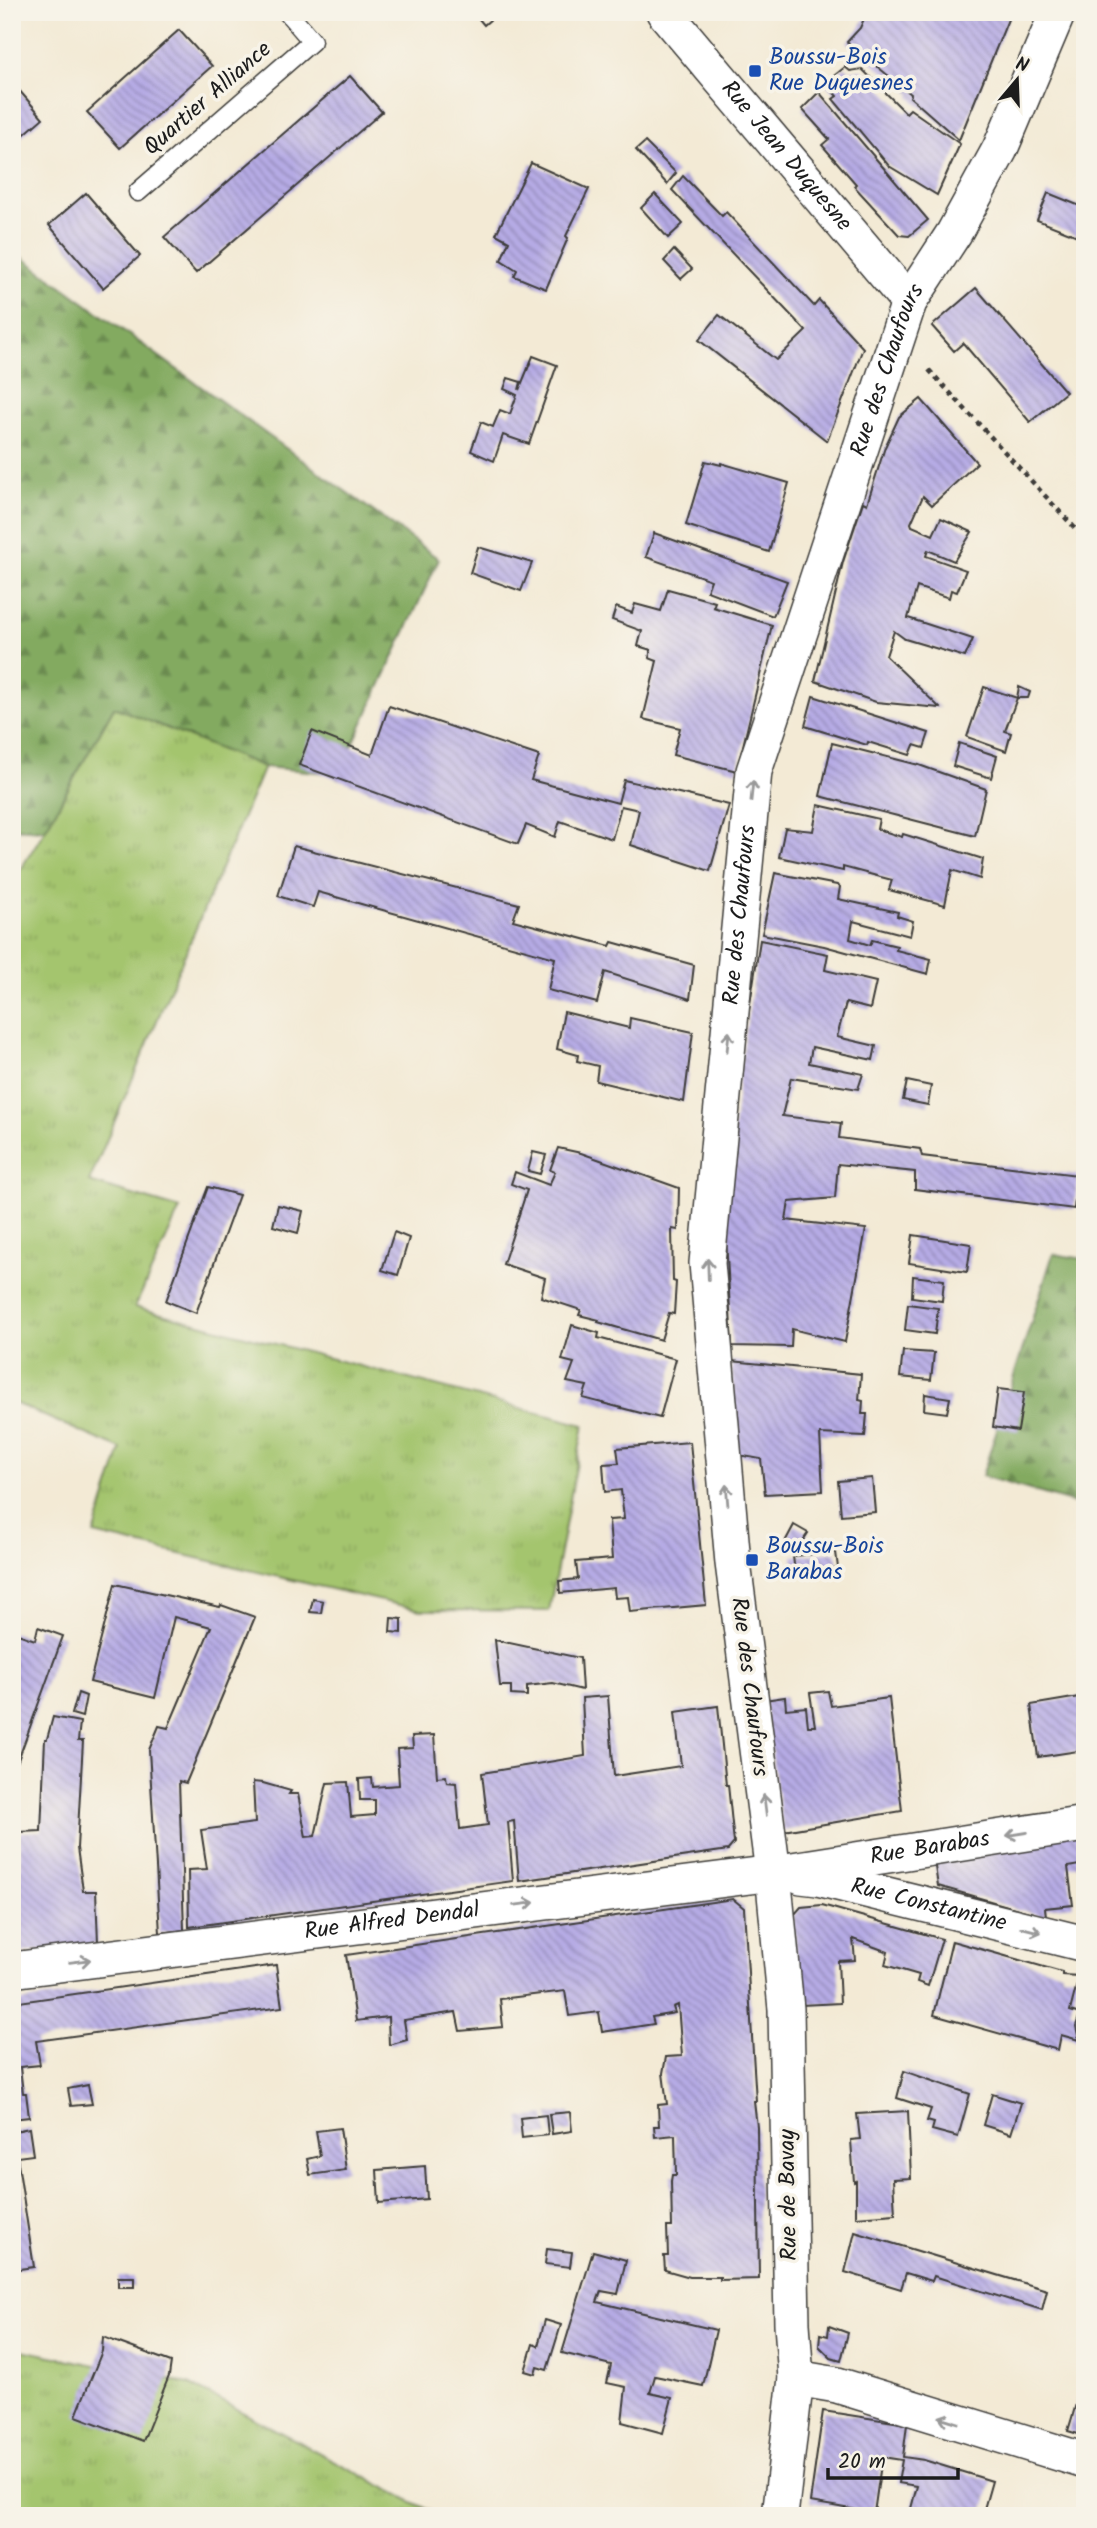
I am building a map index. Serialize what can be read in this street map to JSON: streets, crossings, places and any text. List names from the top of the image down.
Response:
{
  "streets": {
    "street": [
      "Rue Jean Duquesne",
      "Rue des Chaufours",
      "Rue Barabas",
      "Rue Constantine",
      "Rue Alfred Dendal",
      "Rue de Bavay"
    ],
    "lane": ["Quartier Alliance"]
  },
  "crossings": [
    ["Rue Jean Duquesne", "Rue des Chaufours"],
    ["Rue des Chaufours", "Rue Barabas"],
    ["Rue des Chaufours", "Rue Constantine"],
    ["Rue des Chaufours", "Rue Alfred Dendal"],
    ["Rue des Chaufours", "Rue de Bavay"],
    ["Rue Barabas", "Rue Constantine"],
    ["Rue Barabas", "Rue Alfred Dendal"],
    ["Rue Barabas", "Rue de Bavay"],
    ["Rue Constantine", "Rue Alfred Dendal"],
    ["Rue Constantine", "Rue de Bavay"],
    ["Rue Alfred Dendal", "Rue de Bavay"]
  ],
  "one_way": [
    "Rue des Chaufours",
    "Rue Barabas",
    "Rue Constantine",
    "Rue Alfred Dendal"
  ],
  "places": {
    "transit": ["Boussu-Bois Rue Duquesnes", "Boussu-Bois Barabas"]
  },
  "scale_bar": "20 m",
  "north": "top"
}
